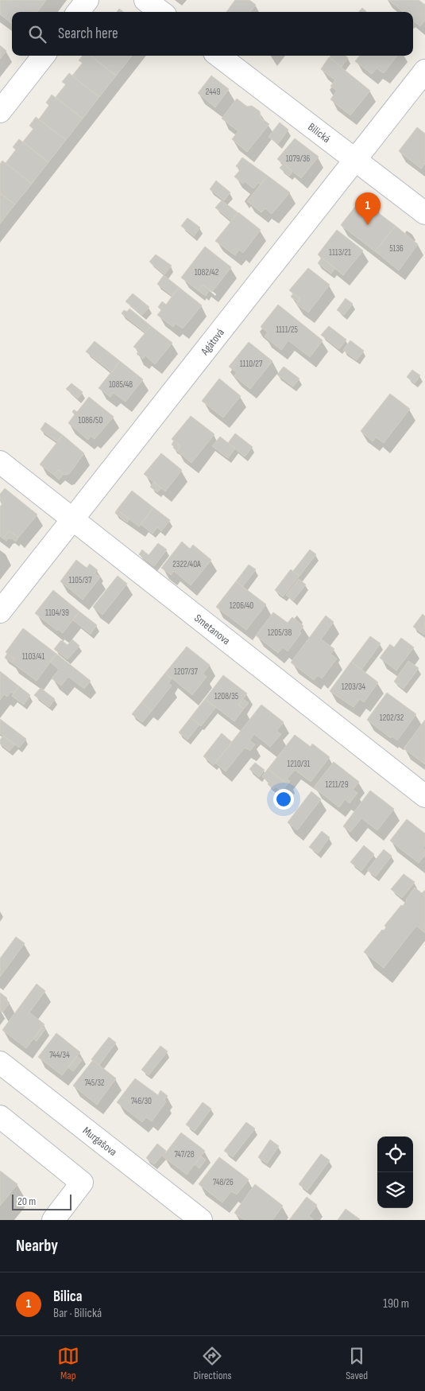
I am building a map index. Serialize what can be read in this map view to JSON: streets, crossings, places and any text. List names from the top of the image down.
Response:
{
  "streets": {
    "street": [
      "Bilická",
      "Agátová",
      "Smetanova",
      "Murgašova"
    ]
  },
  "crossings": [
    ["Bilická", "Agátová"],
    ["Agátová", "Smetanova"]
  ],
  "house_numbers": [
    "2449",
    "1079/36",
    "5136",
    "1113/21",
    "1082/42",
    "1111/25",
    "1110/27",
    "1085/48",
    "1086/50",
    "2322/40A",
    "1105/37",
    "1206/40",
    "1104/39",
    "1205/38",
    "1103/41",
    "1207/37",
    "1203/34",
    "1208/35",
    "1202/32",
    "1210/31",
    "1211/29",
    "744/34",
    "745/32",
    "746/30",
    "747/28",
    "748/26"
  ],
  "scale_bar": "20 m",
  "page": {
    "search": "Search here",
    "pins": "1",
    "scale": "20 m",
    "heading": "Nearby",
    "list": [
      {
        "mark": "1",
        "name": "Bilica",
        "note": "Bar · Bilická",
        "value": "190 m"
      }
    ],
    "nav": ["Map", "Directions", "Saved"]
  }
}
